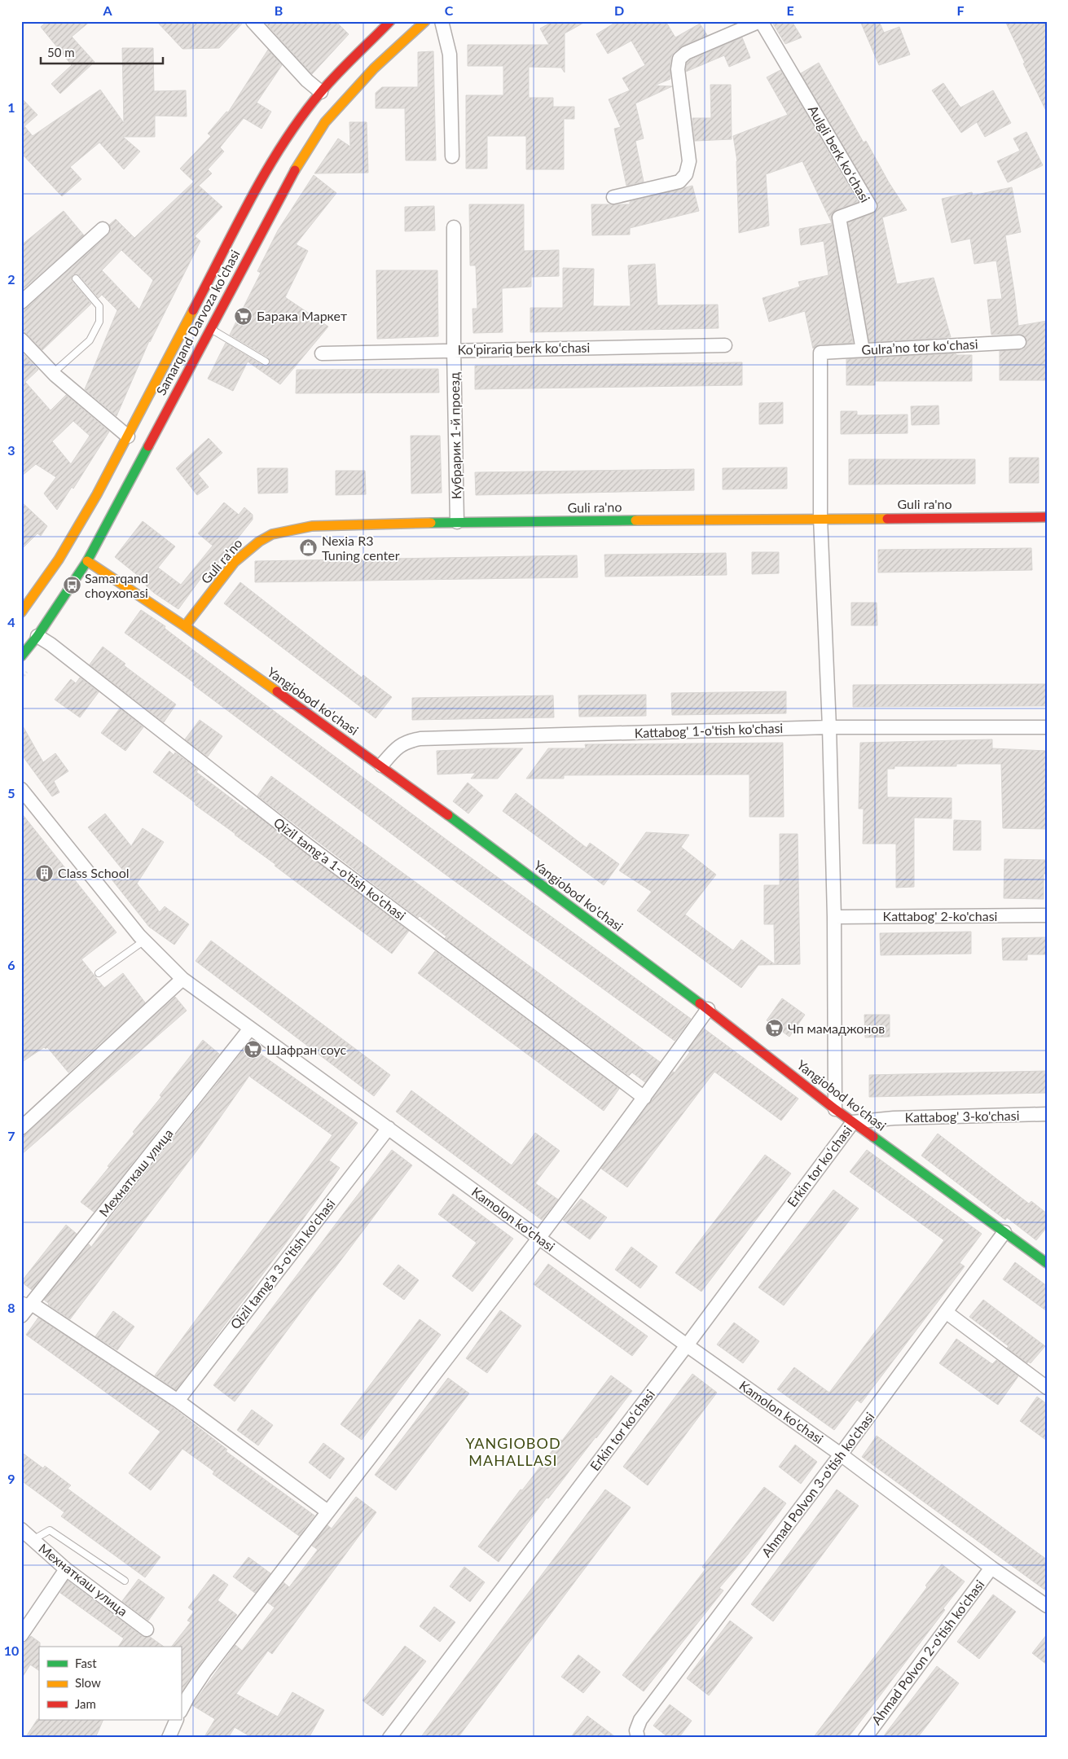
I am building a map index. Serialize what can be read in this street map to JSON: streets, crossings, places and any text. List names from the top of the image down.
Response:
{
  "streets": {
    "street": [
      "Aulgli berk koʻchasi",
      "Samarqand Darvoza koʻchasi",
      "Gulraʼno tor koʻchasi",
      "Koʻpirariq berk koʻchasi",
      "Кубрарик 1-й проезд",
      "Guli ra'no",
      "Yangiobod ko'chasi",
      "Kattabog' 1-o'tish ko'chasi",
      "Qizil tamg'a 1-o'tish ko'chasi",
      "Kattabog' 2-ko'chasi",
      "Kattabog' 3-ko'chasi",
      "Erkin tor koʻchasi",
      "Мехнаткаш улица",
      "Kamolon ko'chasi",
      "Qizil tamg'a 3-o'tish ko'chasi",
      "Ahmad Polvon 3-o'tish ko'chasi",
      "Ahmad Polvon 2-o'tish ko'chasi"
    ]
  },
  "crossings": [
    ["Aulgli berk koʻchasi", "Gulraʼno tor koʻchasi"],
    ["Samarqand Darvoza koʻchasi", "Yangiobod ko'chasi"],
    ["Samarqand Darvoza koʻchasi", "Qizil tamg'a 1-o'tish ko'chasi"],
    ["Gulraʼno tor koʻchasi", "Guli ra'no"],
    ["Koʻpirariq berk koʻchasi", "Кубрарик 1-й проезд"],
    ["Кубрарик 1-й проезд", "Guli ra'no"],
    ["Guli ra'no", "Yangiobod ko'chasi"],
    ["Yangiobod ko'chasi", "Kattabog' 1-o'tish ko'chasi"],
    ["Yangiobod ko'chasi", "Kattabog' 3-ko'chasi"],
    ["Yangiobod ko'chasi", "Erkin tor koʻchasi"],
    ["Yangiobod ko'chasi", "Ahmad Polvon 3-o'tish ko'chasi"],
    ["Kattabog' 3-ko'chasi", "Erkin tor koʻchasi"],
    ["Erkin tor koʻchasi", "Kamolon ko'chasi"],
    ["Мехнаткаш улица", "Kamolon ko'chasi"],
    ["Kamolon ko'chasi", "Qizil tamg'a 3-o'tish ko'chasi"],
    ["Kamolon ko'chasi", "Ahmad Polvon 3-o'tish ko'chasi"],
    ["Kamolon ko'chasi", "Ahmad Polvon 2-o'tish ko'chasi"]
  ],
  "districts": ["YANGIOBOD MAHALLASI"],
  "places": {
    "supermarket": ["Барака Маркет", "Чп мамаджонов", "Шафран соус"],
    "shop": ["Nexia R3 Tuning center"],
    "bus stop": ["Samarqand choyxonasi"],
    "building": ["Class School"]
  },
  "legend": ["Fast", "Slow", "Jam"],
  "scale_bar": "50 m",
  "grid": {
    "columns": [
      "A",
      "B",
      "C",
      "D",
      "E",
      "F"
    ],
    "rows": [
      "1",
      "2",
      "3",
      "4",
      "5",
      "6",
      "7",
      "8",
      "9",
      "10"
    ]
  }
}
